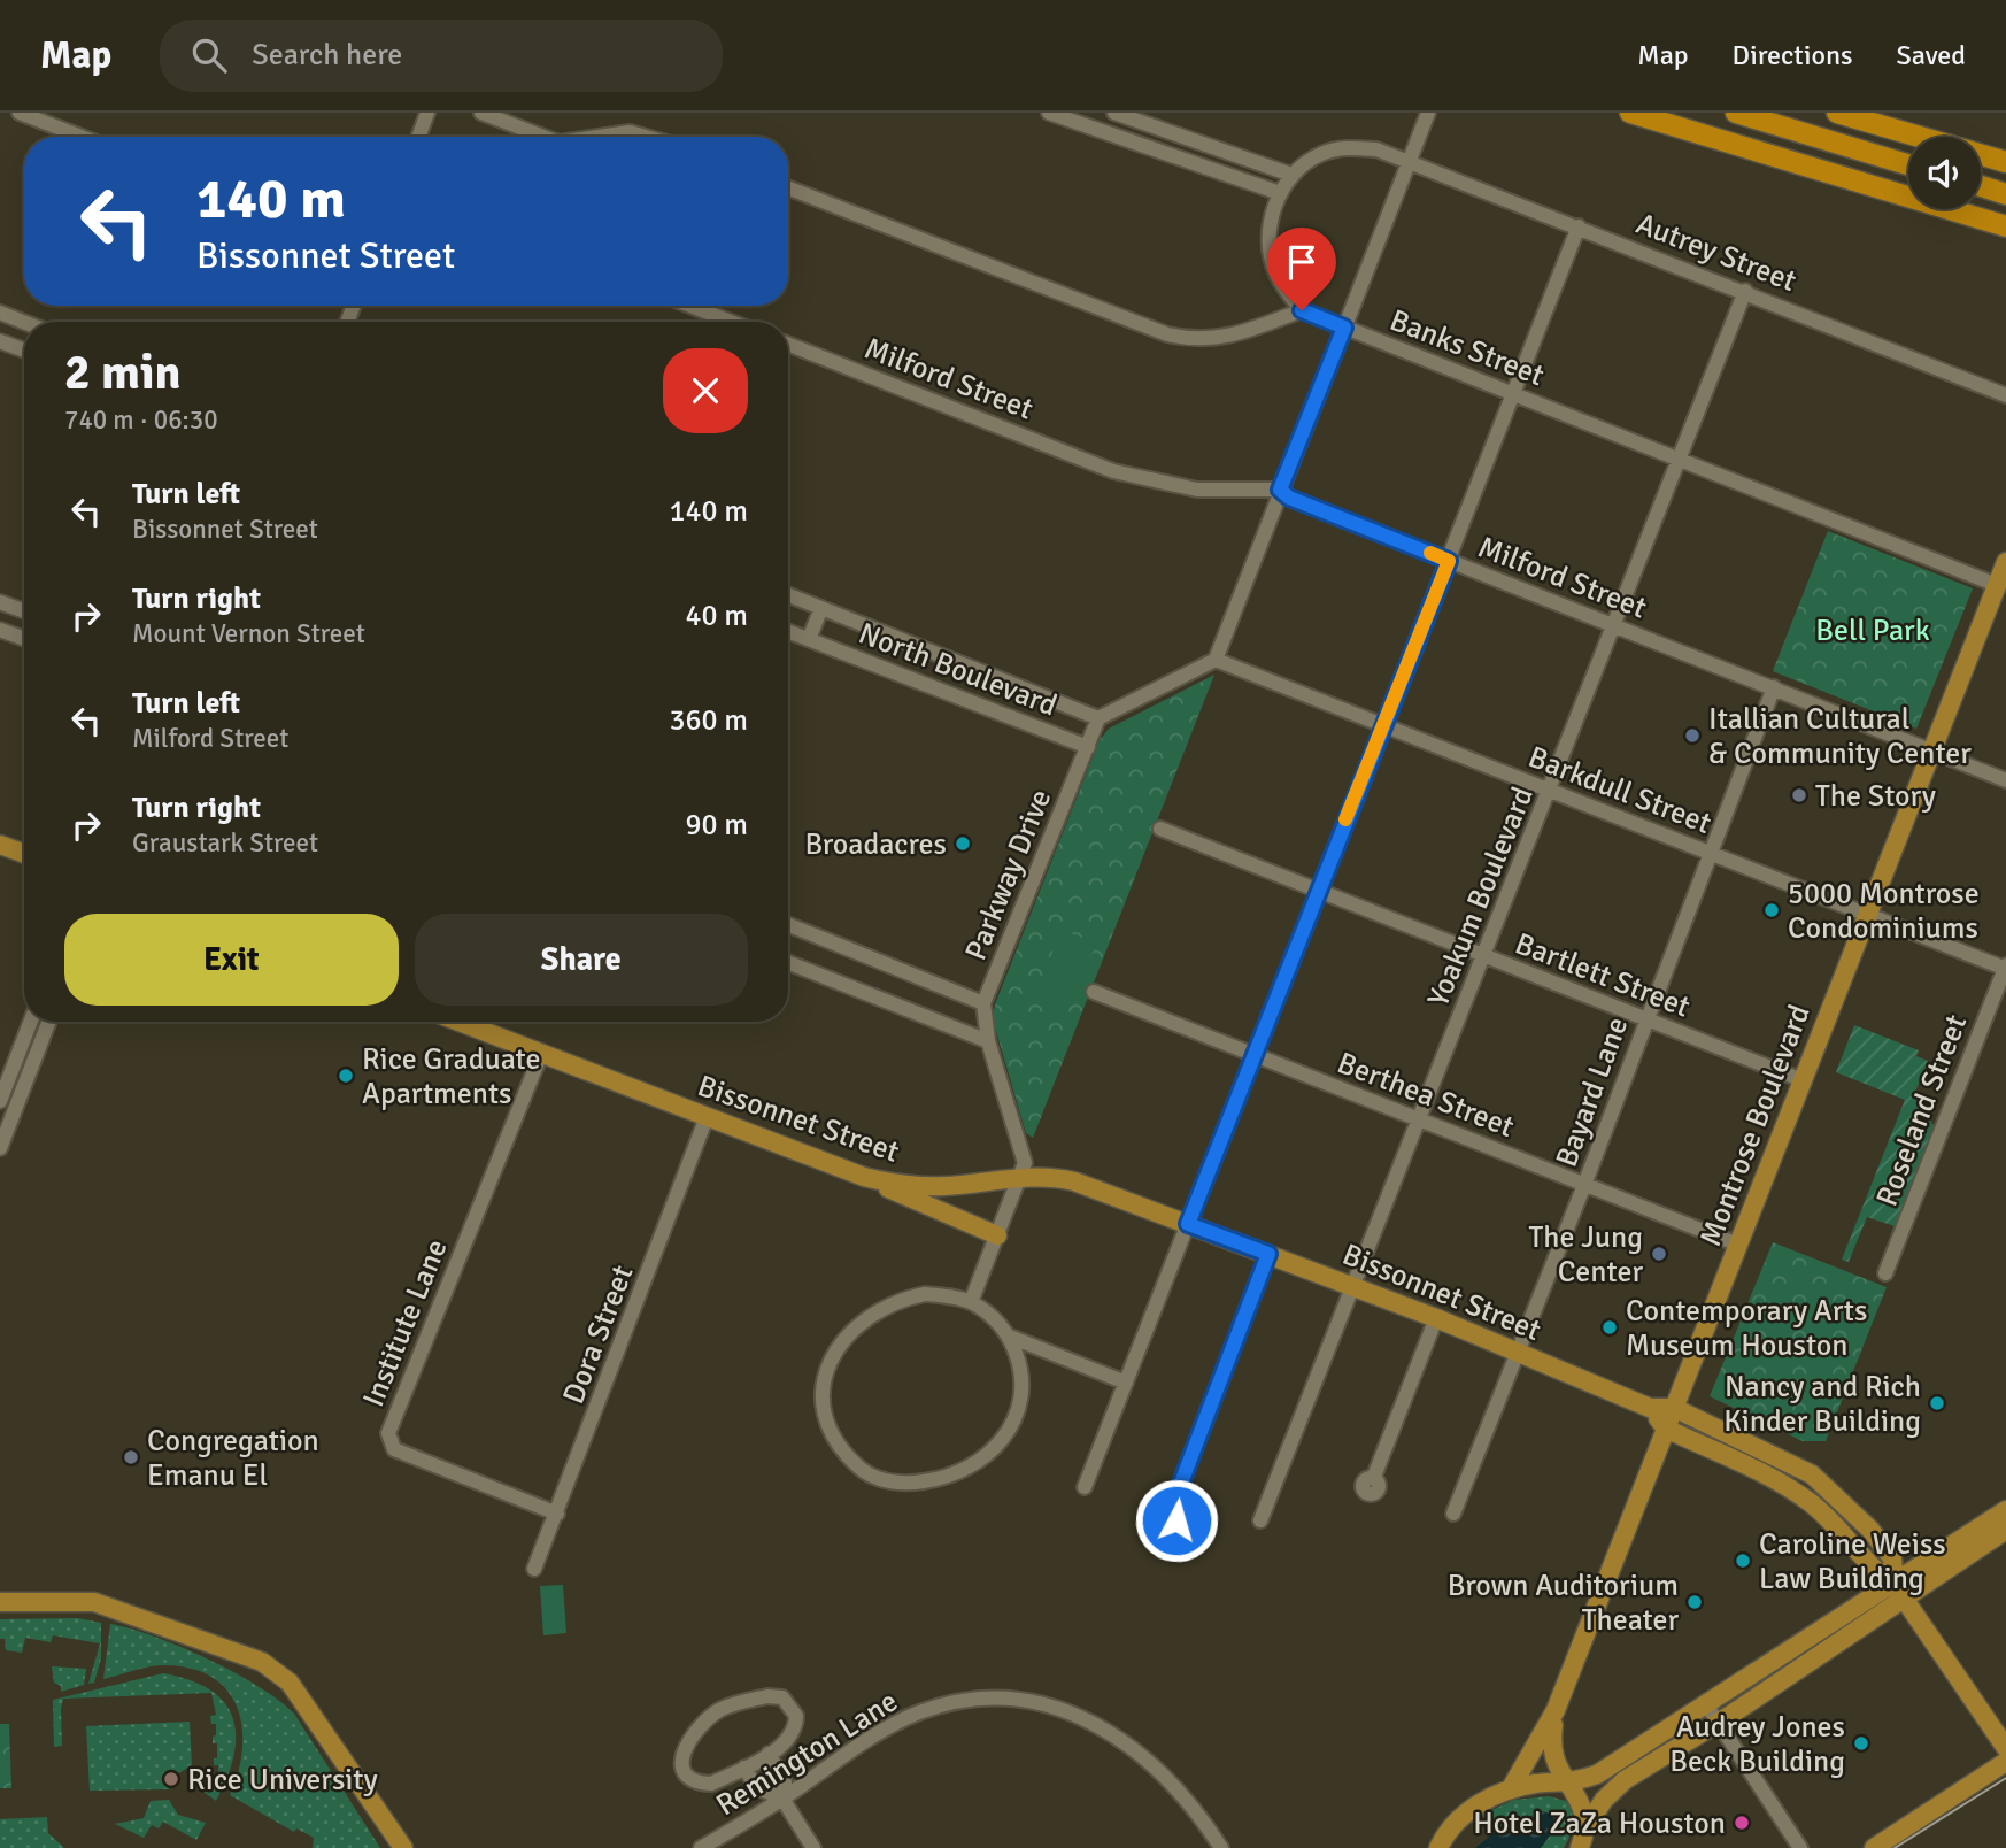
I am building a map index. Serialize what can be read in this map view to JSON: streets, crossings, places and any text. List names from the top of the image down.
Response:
{
  "streets": {
    "main road": ["Bissonnet Street", "Montrose Boulevard"],
    "street": [
      "Autrey Street",
      "Banks Street",
      "Milford Street",
      "North Boulevard",
      "Barkdull Street",
      "Parkway Drive",
      "Yoakum Boulevard",
      "Bartlett Street",
      "Bayard Lane",
      "Berthea Street",
      "Roseland Street",
      "Institute Lane",
      "Dora Street",
      "Remington Lane"
    ]
  },
  "crossings": [
    ["Autrey Street", "Yoakum Boulevard"],
    ["Banks Street", "Yoakum Boulevard"],
    ["Banks Street", "Montrose Boulevard"],
    ["Milford Street", "Yoakum Boulevard"],
    ["Milford Street", "Bayard Lane"],
    ["Milford Street", "Montrose Boulevard"],
    ["North Boulevard", "Parkway Drive"],
    ["Barkdull Street", "Yoakum Boulevard"],
    ["Barkdull Street", "Bayard Lane"],
    ["Barkdull Street", "Roseland Street"],
    ["Barkdull Street", "Montrose Boulevard"],
    ["Parkway Drive", "Bissonnet Street"],
    ["Yoakum Boulevard", "Bartlett Street"],
    ["Yoakum Boulevard", "Berthea Street"],
    ["Yoakum Boulevard", "Bissonnet Street"],
    ["Bartlett Street", "Bayard Lane"],
    ["Bartlett Street", "Montrose Boulevard"],
    ["Bayard Lane", "Berthea Street"],
    ["Bayard Lane", "Bissonnet Street"],
    ["Berthea Street", "Montrose Boulevard"],
    ["Bissonnet Street", "Montrose Boulevard"],
    ["Bissonnet Street", "Institute Lane"],
    ["Bissonnet Street", "Dora Street"],
    ["Institute Lane", "Dora Street"]
  ],
  "parks": ["Bell Park"],
  "places": [
    "Itallian Cultural & Community Center",
    "The Story",
    "Broadacres",
    "5000 Montrose Condominiums",
    "Rice Graduate Apartments",
    "The Jung Center",
    "Contemporary Arts Museum Houston",
    "Nancy and Rich Kinder Building",
    "Congregation Emanu El",
    "Caroline Weiss Law Building",
    "Brown Auditorium Theater",
    "Audrey Jones Beck Building",
    "Rice University",
    "Hotel ZaZa Houston"
  ],
  "page": {
    "header": "Map",
    "search": "Search here",
    "nav": ["Map", "Directions", "Saved"],
    "turn": ["140 m", "Bissonnet Street"],
    "heading": ["2 min", "740 m · 06:30"],
    "list": [
      {
        "name": "Turn left",
        "note": "Bissonnet Street",
        "value": "140 m"
      },
      {
        "name": "Turn right",
        "note": "Mount Vernon Street",
        "value": "40 m"
      },
      {
        "name": "Turn left",
        "note": "Milford Street",
        "value": "360 m"
      },
      {
        "name": "Turn right",
        "note": "Graustark Street",
        "value": "90 m"
      }
    ],
    "buttons": ["Exit", "Share"]
  }
}
